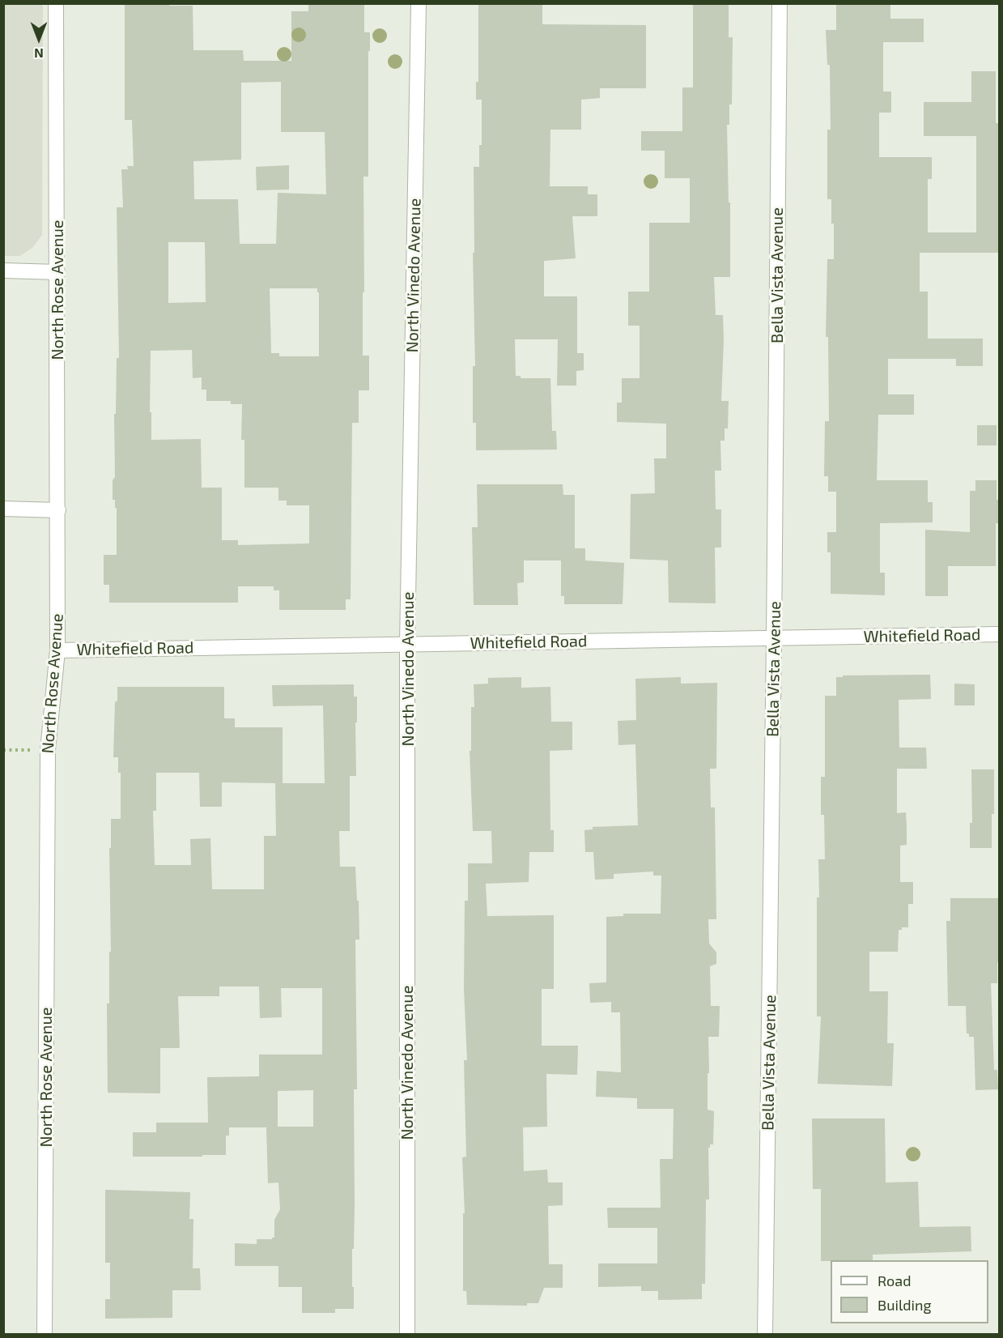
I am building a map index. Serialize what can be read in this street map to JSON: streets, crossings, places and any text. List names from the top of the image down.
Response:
{
  "streets": {
    "street": [
      "North Vinedo Avenue",
      "Bella Vista Avenue",
      "North Rose Avenue",
      "Whitefield Road"
    ]
  },
  "crossings": [
    ["North Vinedo Avenue", "Whitefield Road"],
    ["Bella Vista Avenue", "Whitefield Road"],
    ["North Rose Avenue", "Whitefield Road"]
  ],
  "legend": ["Road", "Building"],
  "north": "bottom"
}
